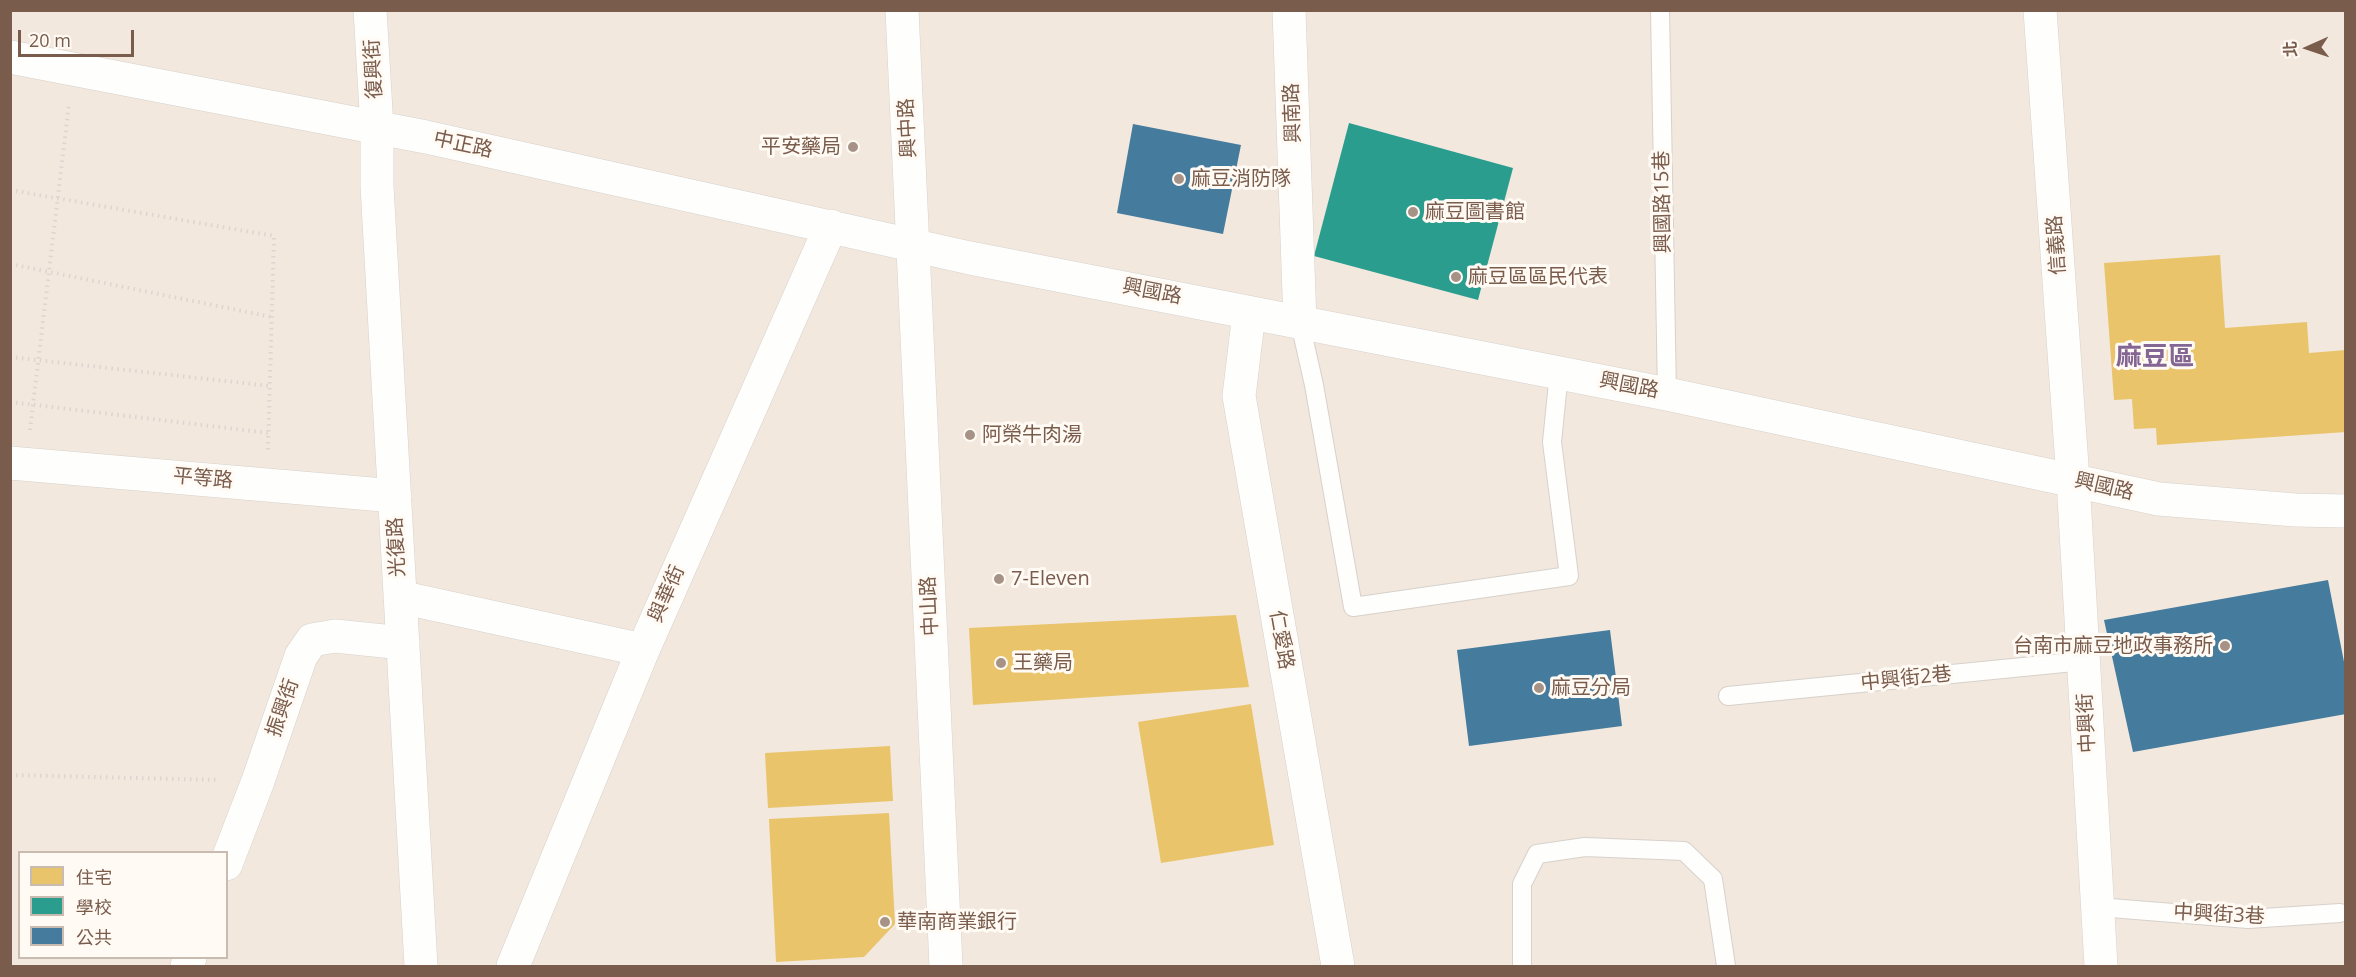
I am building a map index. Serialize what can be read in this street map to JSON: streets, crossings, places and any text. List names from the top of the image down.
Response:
{
  "streets": {
    "street": [
      "復興街",
      "興南路",
      "興中路",
      "中正路",
      "信義路",
      "興國路",
      "平等路",
      "光復路",
      "與華街",
      "中山路",
      "仁愛路",
      "振興街",
      "中興街"
    ],
    "lane": ["興國路15巷", "中興街2巷", "中興街3巷"]
  },
  "crossings": [
    ["復興街", "中正路"],
    ["復興街", "光復路"],
    ["興南路", "興國路"],
    ["興中路", "中正路"],
    ["興中路", "興國路"],
    ["興中路", "中山路"],
    ["中正路", "興國路"],
    ["中正路", "光復路"],
    ["中正路", "與華街"],
    ["中正路", "中山路"],
    ["興國路15巷", "興國路"],
    ["信義路", "興國路"],
    ["信義路", "中興街"],
    ["興國路", "中山路"],
    ["興國路", "仁愛路"],
    ["興國路", "中興街"],
    ["平等路", "光復路"],
    ["光復路", "振興街"],
    ["中興街2巷", "中興街"],
    ["中興街", "中興街3巷"]
  ],
  "districts": ["麻豆區"],
  "places": [
    "平安藥局",
    "麻豆消防隊",
    "麻豆圖書館",
    "麻豆區區民代表",
    "阿榮牛肉湯",
    "7-Eleven",
    "台南市麻豆地政事務所",
    "王藥局",
    "麻豆分局",
    "華南商業銀行"
  ],
  "legend": ["住宅", "學校", "公共"],
  "scale_bar": "20 m",
  "north": "left"
}
